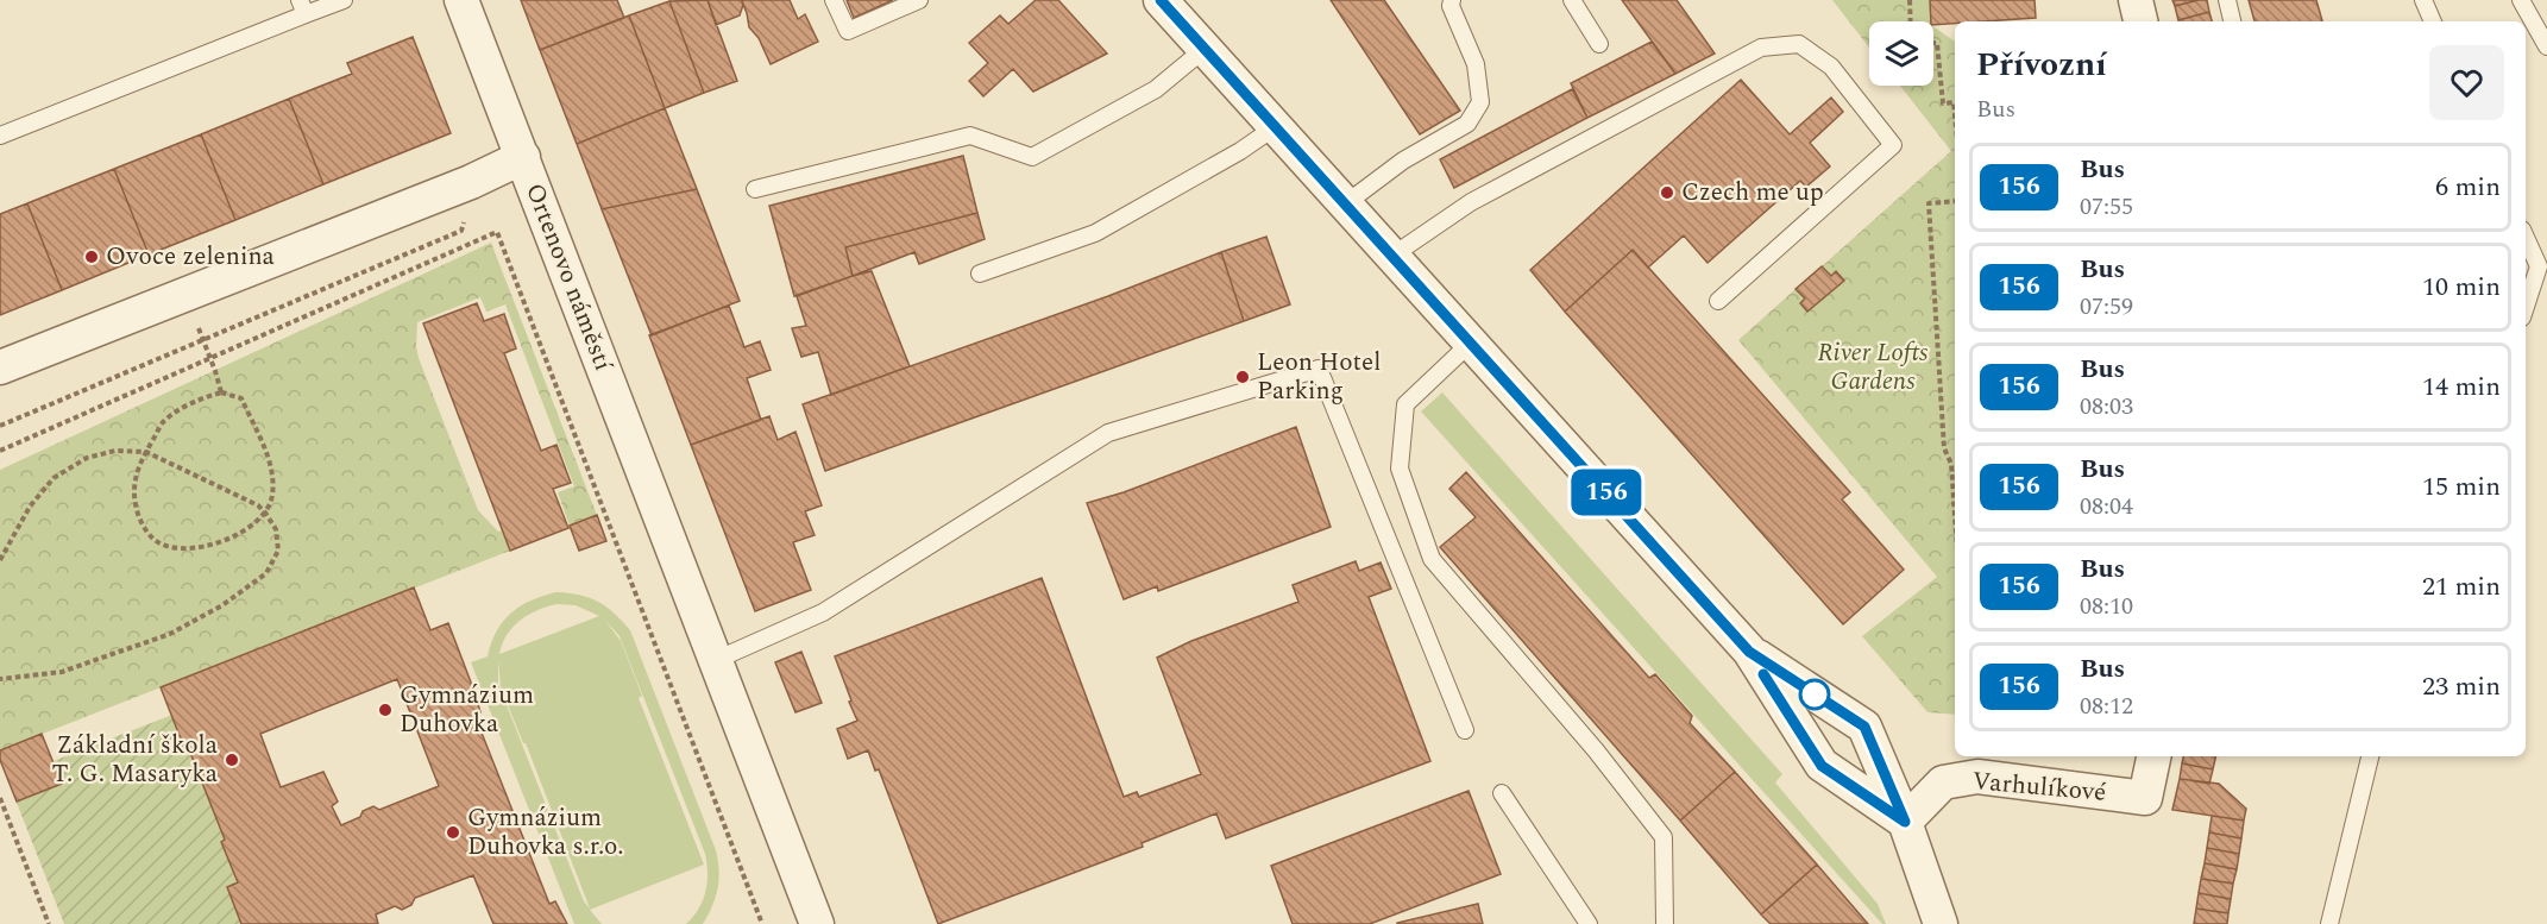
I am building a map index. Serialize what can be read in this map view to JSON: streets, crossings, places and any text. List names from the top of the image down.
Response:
{
  "streets": {
    "street": ["Ortenovo náměstí", "Varhulíkové"]
  },
  "parks": ["River Lofts Gardens"],
  "places": [
    "Czech me up",
    "Ovoce zelenina",
    "Leon Hotel Parking",
    "Gymnázium Duhovka",
    "Základní škola T. G. Masaryka",
    "Gymnázium Duhovka s.r.o."
  ],
  "lines": ["bus line 156"],
  "page": {
    "on_map": "156",
    "heading": ["Přívozní", "Bus"],
    "list": [
      {
        "mark": "156",
        "name": "Bus",
        "note": "07:55",
        "value": "6 min"
      },
      {
        "mark": "156",
        "name": "Bus",
        "note": "07:59",
        "value": "10 min"
      },
      {
        "mark": "156",
        "name": "Bus",
        "note": "08:03",
        "value": "14 min"
      },
      {
        "mark": "156",
        "name": "Bus",
        "note": "08:04",
        "value": "15 min"
      },
      {
        "mark": "156",
        "name": "Bus",
        "note": "08:10",
        "value": "21 min"
      },
      {
        "mark": "156",
        "name": "Bus",
        "note": "08:12",
        "value": "23 min"
      }
    ]
  }
}
